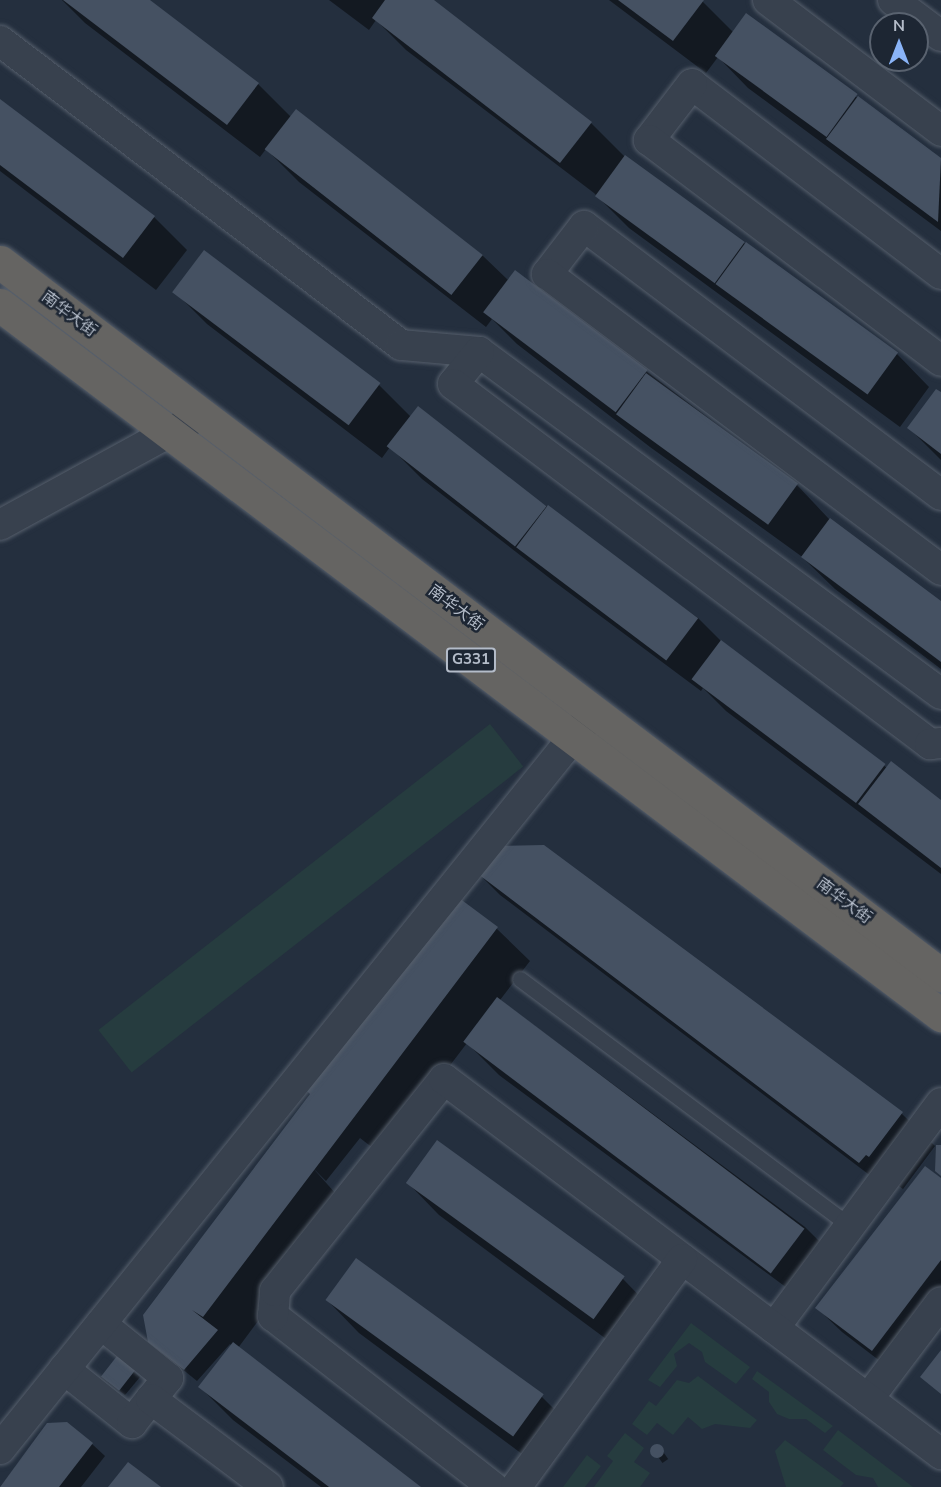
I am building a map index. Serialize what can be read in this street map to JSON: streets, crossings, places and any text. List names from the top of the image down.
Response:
{
  "streets": {
    "highway": ["南华大街", "G331"]
  },
  "north": "top"
}
